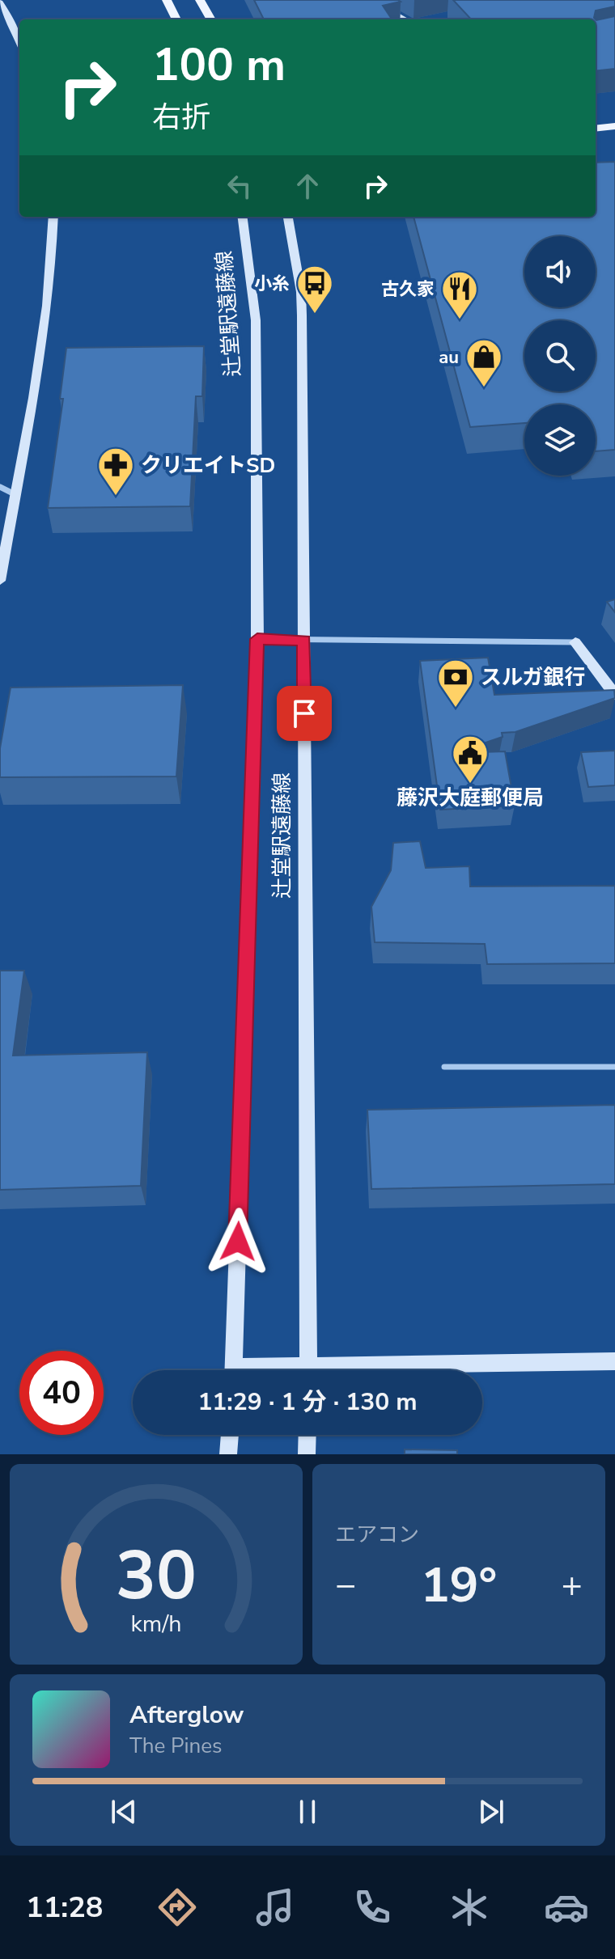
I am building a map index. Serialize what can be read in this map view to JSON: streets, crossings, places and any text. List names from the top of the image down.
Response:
{
  "streets": {
    "street": ["辻堂駅遠藤線"]
  },
  "places": {
    "bus stop": ["小糸"],
    "restaurant": ["古久家"],
    "shop": ["au"],
    "pharmacy": ["クリエイトSD"],
    "bank": ["スルガ銀行"],
    "public building": ["藤沢大庭郵便局"]
  },
  "page": {
    "turn": ["100 m", "右折"],
    "limit": "40",
    "trip": "11:29 · 1 分 · 130 m",
    "tile": "エアコン",
    "heat": ["−", "19°", "+"],
    "song": ["Afterglow", "The Pines"],
    "tabs": "11:28",
    "gauge": ["30", "km/h"]
  }
}
